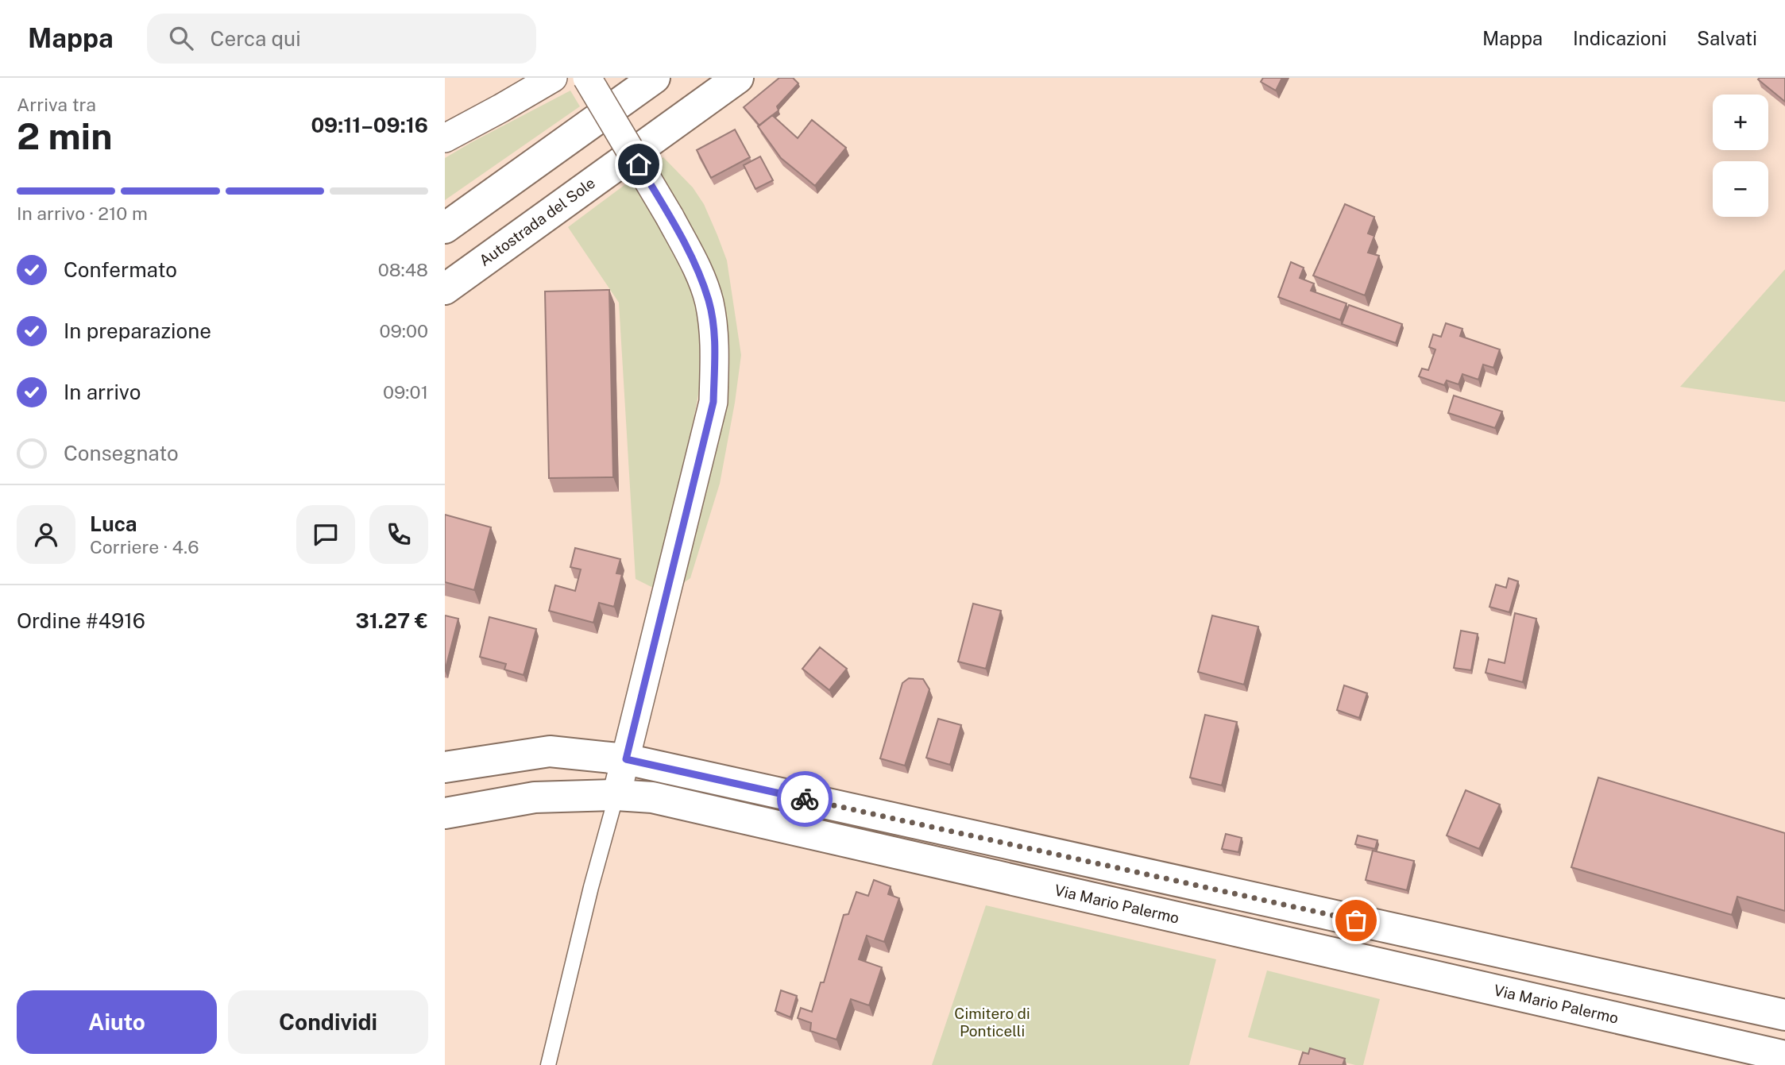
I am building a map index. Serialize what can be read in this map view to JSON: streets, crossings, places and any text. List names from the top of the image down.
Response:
{
  "streets": {
    "main road": ["Autostrada del Sole", "Via Mario Palermo"]
  },
  "parks": ["Cimitero di Ponticelli"],
  "page": {
    "header": "Mappa",
    "search": "Cerca qui",
    "nav": ["Mappa", "Indicazioni", "Salvati"],
    "heading": ["2 min", "Arriva tra", "09:11–09:16"],
    "panel": [
      "Luca",
      "Corriere · 4.6",
      "Ordine #4916",
      "31.27 €"
    ],
    "map_buttons": ["+", "−"],
    "bar": "In arrivo · 210 m",
    "list": [
      ["Confermato", "08:48"],
      ["In preparazione", "09:00"],
      ["In arrivo", "09:01"],
      "Consegnato"
    ],
    "buttons": ["Aiuto", "Condividi"]
  }
}
